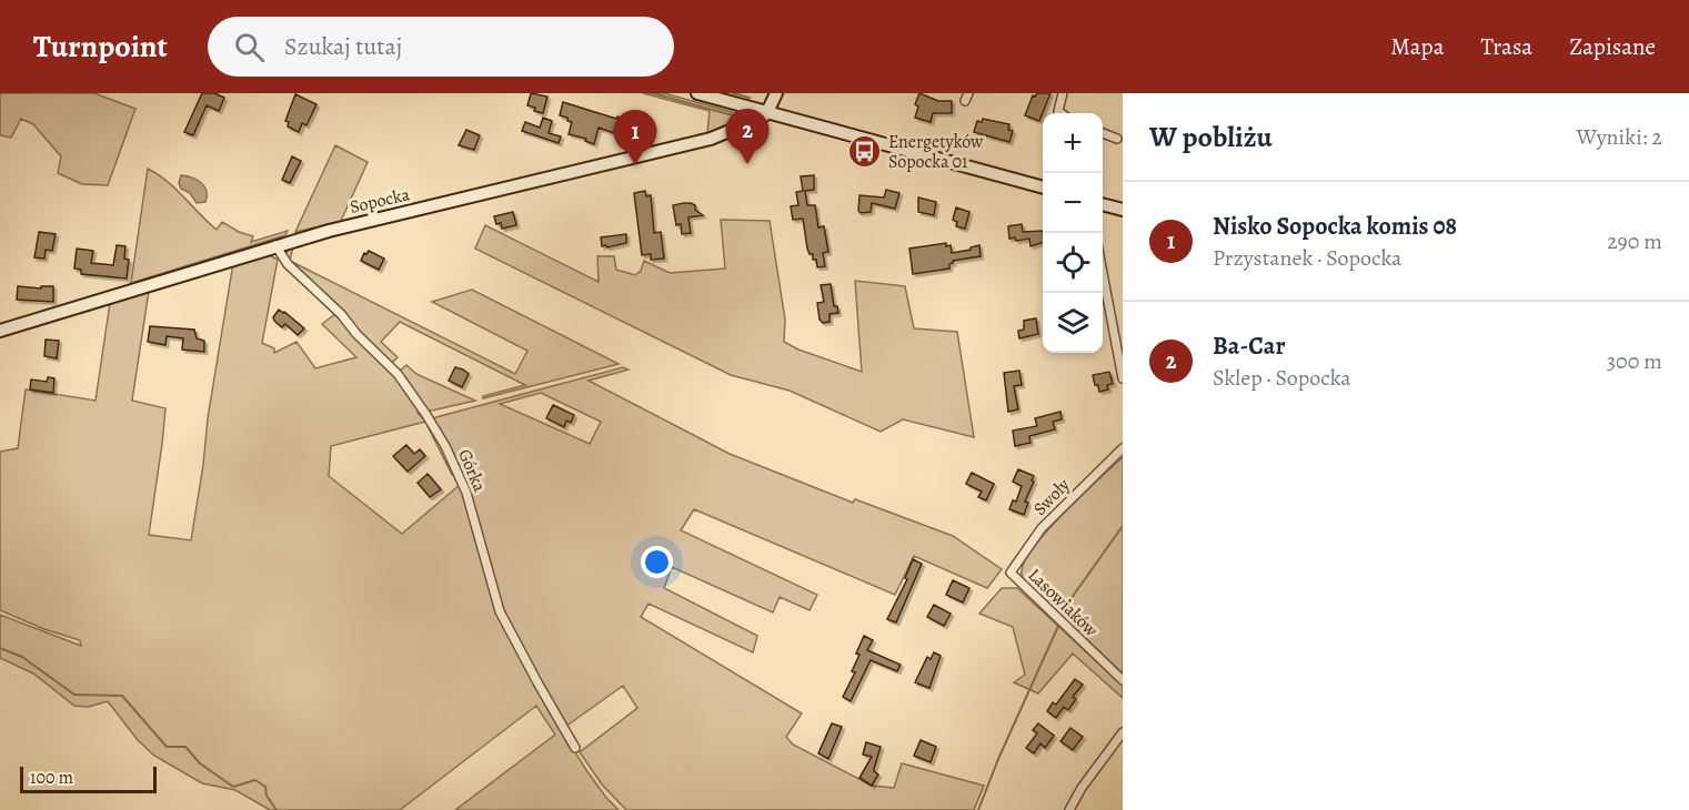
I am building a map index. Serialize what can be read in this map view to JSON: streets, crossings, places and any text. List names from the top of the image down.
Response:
{
  "streets": {
    "street": [
      "Sopocka",
      "Górka",
      "Swoły",
      "Lasowiaków"
    ]
  },
  "crossings": [
    ["Sopocka", "Górka"],
    ["Swoły", "Lasowiaków"]
  ],
  "places": {
    "bus stop": ["Energetyków Sopocka 01"]
  },
  "scale_bar": "100 m",
  "page": {
    "header": "Turnpoint",
    "search": "Szukaj tutaj",
    "nav": ["Mapa", "Trasa", "Zapisane"],
    "heading": ["W pobliżu", "Wyniki: 2"],
    "pins": ["2", "1"],
    "map_buttons": ["+", "−"],
    "list": [
      {
        "mark": "1",
        "name": "Nisko Sopocka komis 08",
        "note": "Przystanek · Sopocka",
        "value": "290 m"
      },
      {
        "mark": "2",
        "name": "Ba-Car",
        "note": "Sklep · Sopocka",
        "value": "300 m"
      }
    ],
    "scale": "100 m"
  }
}
